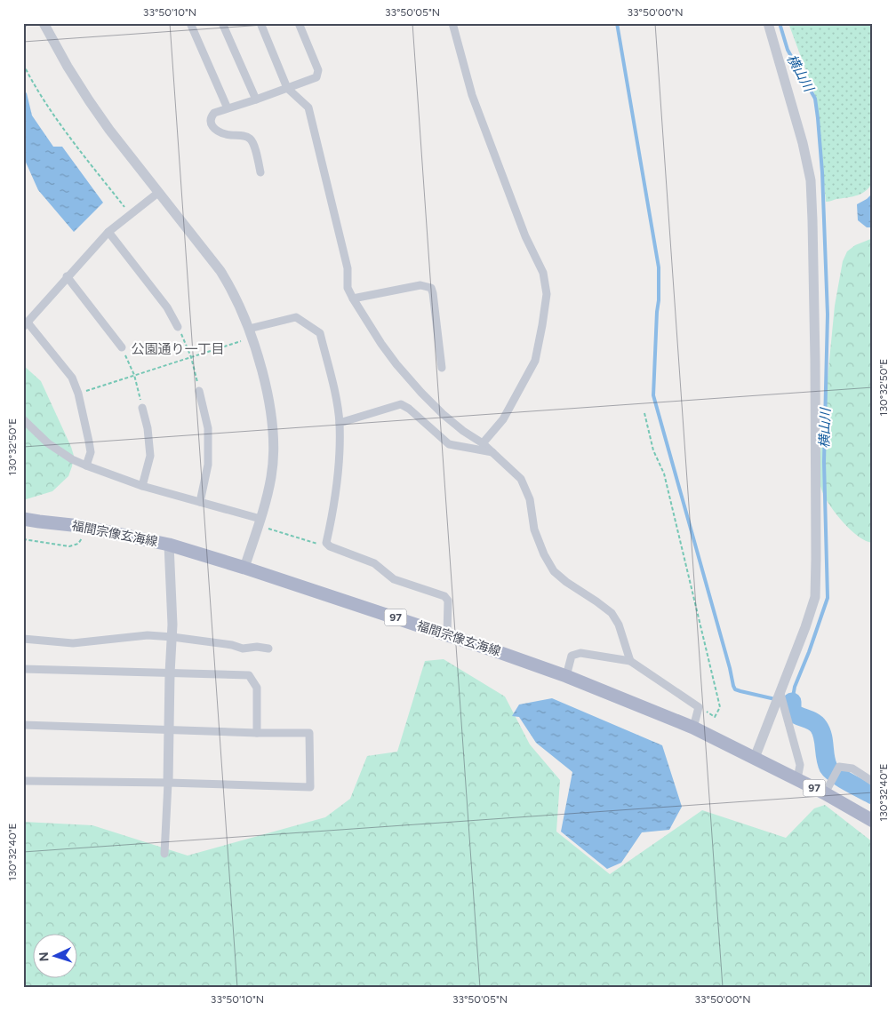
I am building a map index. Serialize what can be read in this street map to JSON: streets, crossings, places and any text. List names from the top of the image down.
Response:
{
  "streets": {
    "main road": ["福間宗像玄海線", "97"]
  },
  "districts": ["公園通り一丁目"],
  "water": ["横山川"],
  "north": "left",
  "coordinates": [
    "33°50'10\"N",
    "33°50'05\"N",
    "33°50'00\"N",
    "130°32'50\"E",
    "130°32'40\"E"
  ]
}
